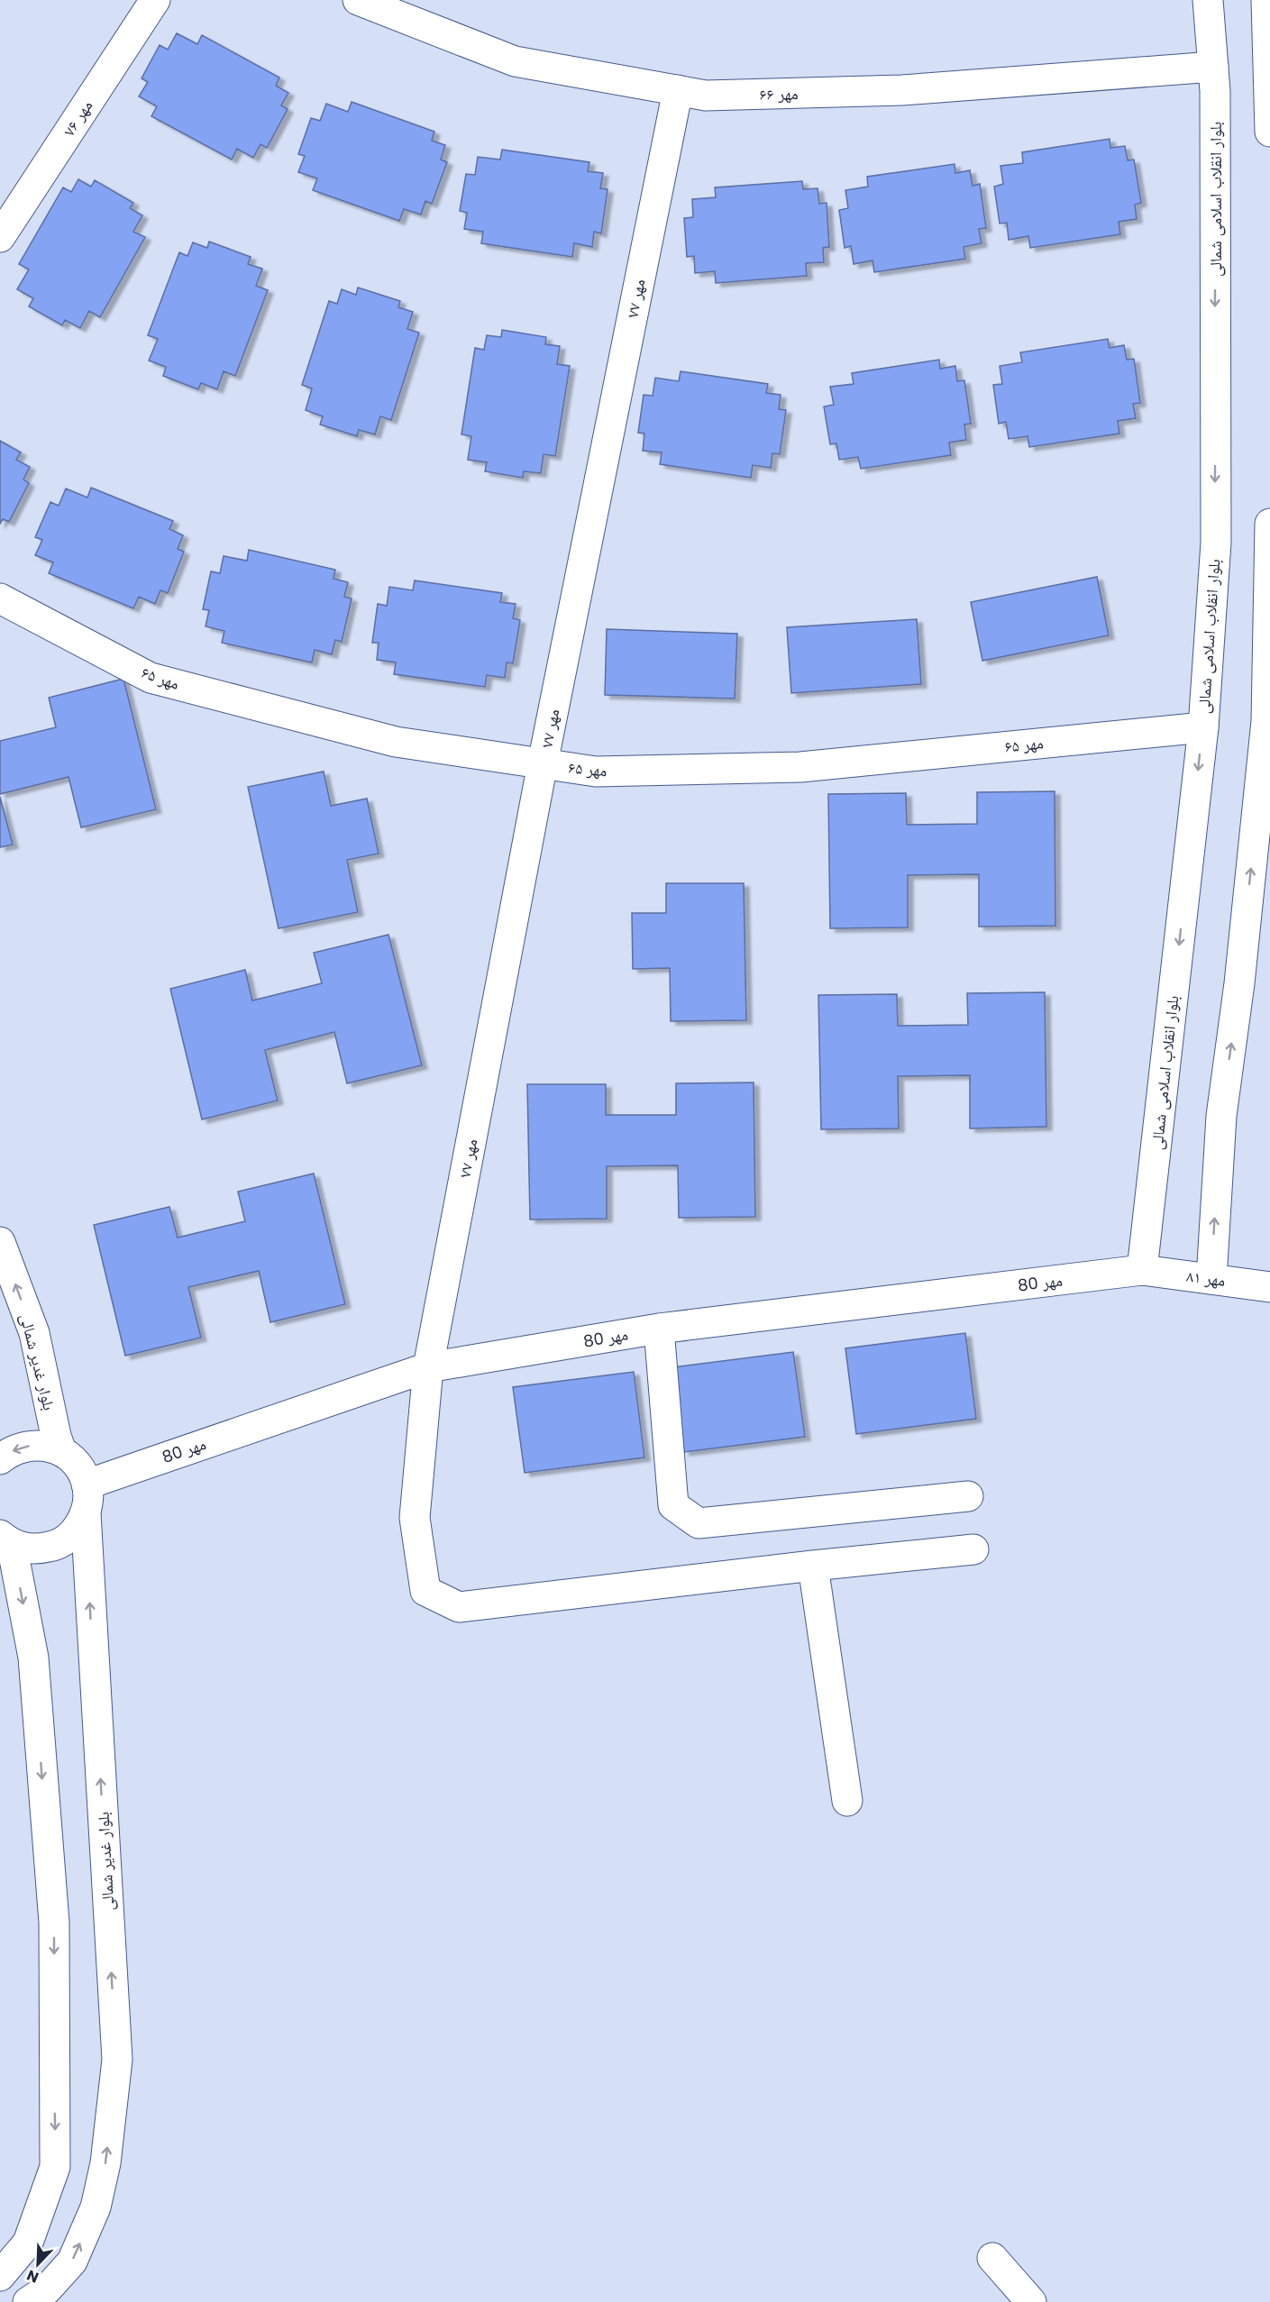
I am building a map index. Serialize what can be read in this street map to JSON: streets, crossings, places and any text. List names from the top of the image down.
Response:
{
  "streets": {
    "street": [
      "مهر ۶۶",
      "مهر ۷۶",
      "بلوار انقلاب اسلامی شمالی",
      "مهر ۷۷",
      "مهر ۶۵",
      "مهر ۸۱",
      "مهر 80",
      "بلوار غدیر شمالی"
    ]
  },
  "crossings": [
    ["مهر ۶۶", "بلوار انقلاب اسلامی شمالی"],
    ["مهر ۶۶", "مهر ۷۷"],
    ["بلوار انقلاب اسلامی شمالی", "مهر ۶۵"],
    ["بلوار انقلاب اسلامی شمالی", "مهر ۸۱"],
    ["بلوار انقلاب اسلامی شمالی", "مهر 80"],
    ["مهر ۷۷", "مهر ۶۵"],
    ["مهر ۷۷", "مهر 80"],
    ["مهر ۸۱", "مهر 80"],
    ["مهر 80", "بلوار غدیر شمالی"]
  ],
  "north": "bottom left"
}
